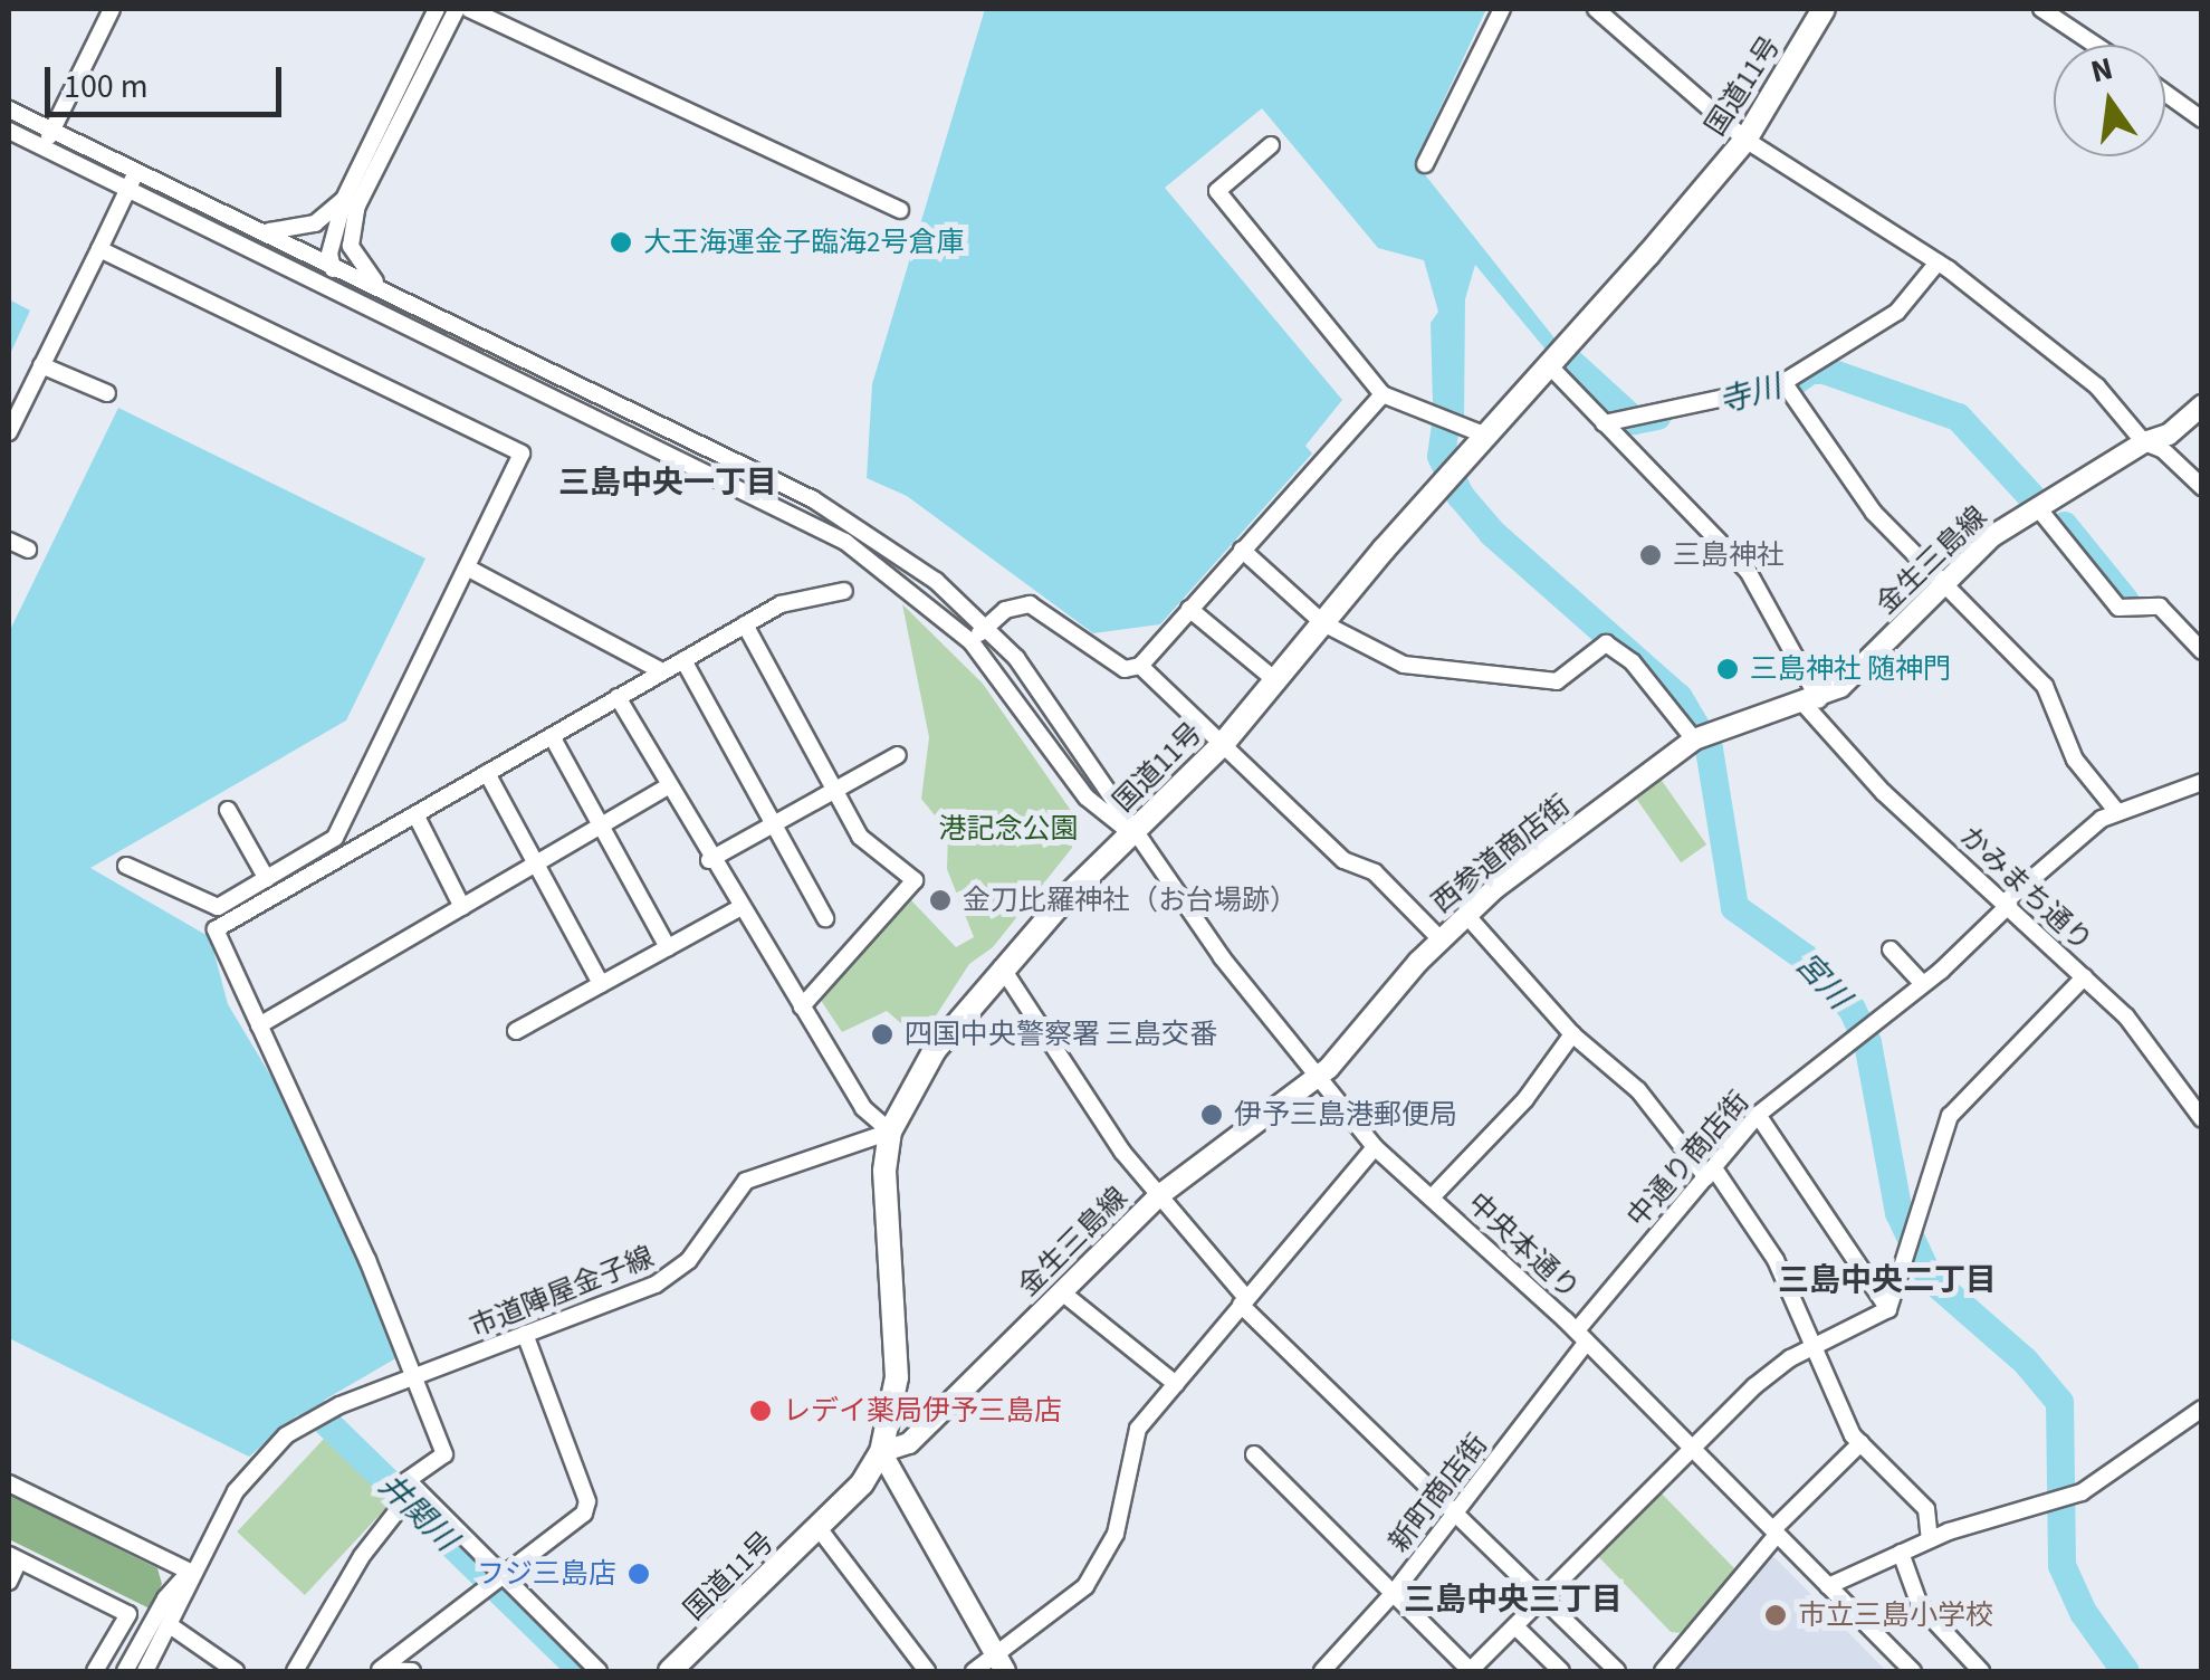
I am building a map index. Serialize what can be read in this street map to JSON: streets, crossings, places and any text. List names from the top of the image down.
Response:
{
  "streets": {
    "highway": ["国道11号"],
    "main road": ["金生三島線", "西参道商店街"],
    "street": [
      "かみまち通り",
      "中通り商店街",
      "中央本通り",
      "市道陣屋金子線",
      "新町商店街"
    ]
  },
  "crossings": [
    ["国道11号", "金生三島線"],
    ["国道11号", "かみまち通り"],
    ["国道11号", "中央本通り"],
    ["国道11号", "市道陣屋金子線"],
    ["金生三島線", "西参道商店街"],
    ["金生三島線", "かみまち通り"],
    ["金生三島線", "中央本通り"],
    ["西参道商店街", "中央本通り"],
    ["かみまち通り", "中通り商店街"],
    ["中通り商店街", "中央本通り"],
    ["中通り商店街", "新町商店街"],
    ["中央本通り", "新町商店街"]
  ],
  "districts": ["三島中央一丁目", "三島中央二丁目", "三島中央三丁目"],
  "water": ["寺川", "宮川", "井関川"],
  "parks": ["港記念公園"],
  "places": [
    "大王海運金子臨海2号倉庫",
    "三島神社",
    "三島神社 随神門",
    "金刀比羅神社（お台場跡）",
    "四国中央警察署 三島交番",
    "伊予三島港郵便局",
    "レデイ薬局伊予三島店",
    "フジ三島店",
    "市立三島小学校"
  ],
  "scale_bar": "100 m",
  "north": "top"
}
